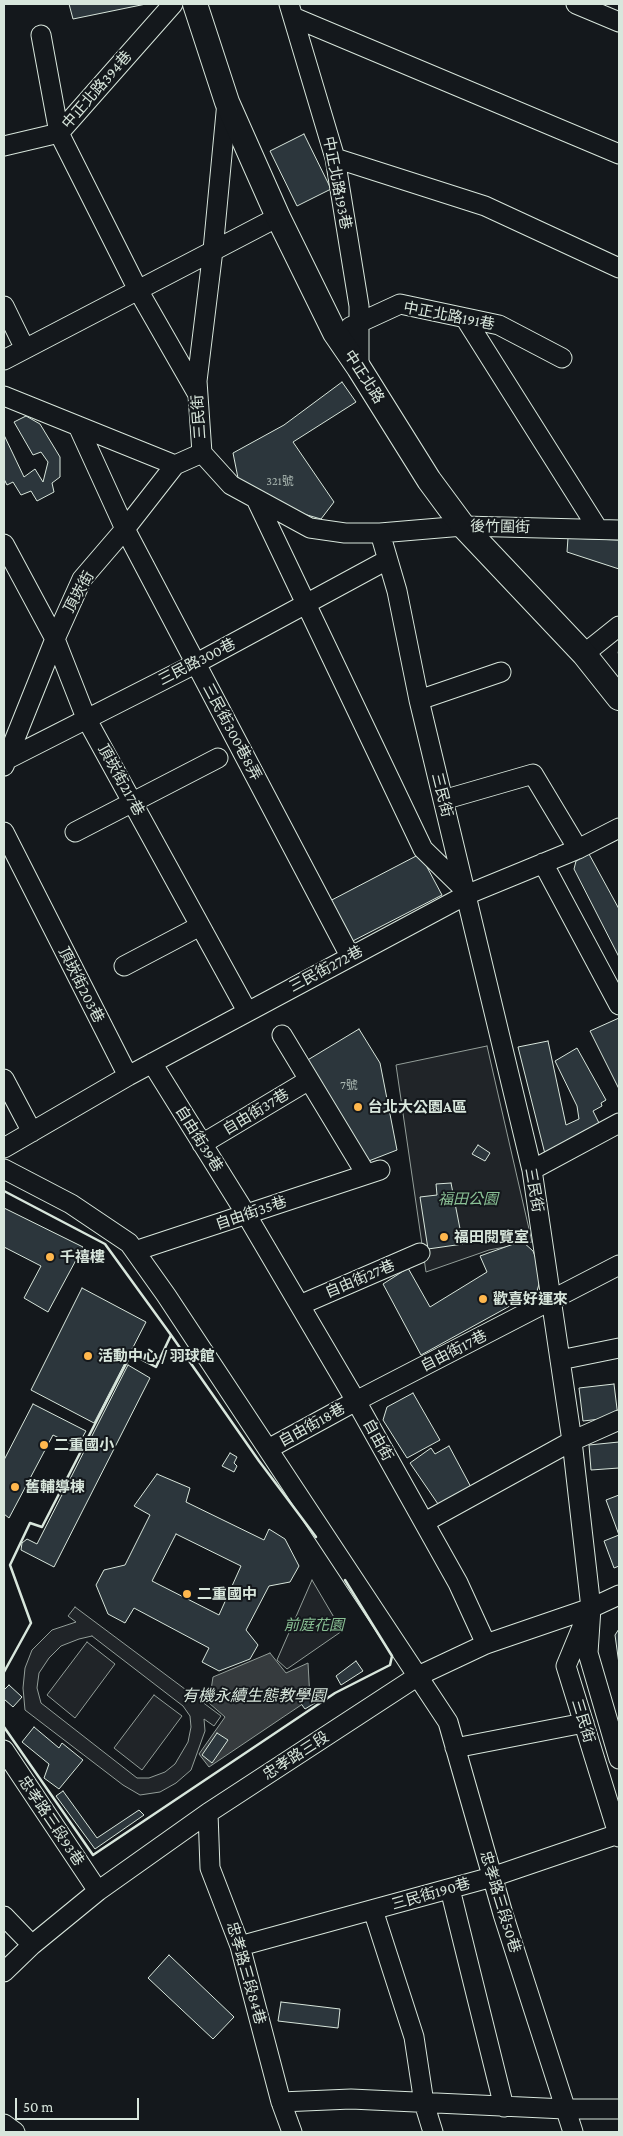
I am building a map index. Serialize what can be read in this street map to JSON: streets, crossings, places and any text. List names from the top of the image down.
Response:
{
  "streets": {
    "main road": ["中正北路"],
    "street": [
      "中正北路394巷",
      "中正北路193巷",
      "中正北路191巷",
      "三民街",
      "後竹圍街",
      "頂崁街",
      "三民路300巷",
      "三民街300巷8弄",
      "頂崁街217巷",
      "三民街272巷",
      "頂崁街203巷",
      "自由街37巷",
      "自由街39巷",
      "自由街35巷",
      "自由街27巷",
      "自由街17巷",
      "自由街18巷",
      "自由街",
      "忠孝路三段",
      "忠孝路三段93巷",
      "三民街190巷",
      "忠孝路三段50巷",
      "忠孝路三段84巷"
    ]
  },
  "crossings": [
    ["中正北路193巷", "中正北路191巷"],
    ["中正北路193巷", "中正北路"],
    ["中正北路191巷", "中正北路"],
    ["中正北路", "三民街"],
    ["中正北路", "後竹圍街"],
    ["三民街", "後竹圍街"],
    ["三民街", "頂崁街"],
    ["三民街", "三民路300巷"],
    ["三民街", "三民街272巷"],
    ["三民街", "自由街17巷"],
    ["三民街", "忠孝路三段"],
    ["三民街", "三民街190巷"],
    ["頂崁街", "三民路300巷"],
    ["頂崁街", "三民街300巷8弄"],
    ["頂崁街", "頂崁街217巷"],
    ["三民路300巷", "三民街300巷8弄"],
    ["三民路300巷", "頂崁街217巷"],
    ["三民街300巷8弄", "三民街272巷"],
    ["頂崁街217巷", "三民街272巷"],
    ["三民街272巷", "自由街39巷"],
    ["自由街37巷", "自由街39巷"],
    ["自由街37巷", "自由街35巷"],
    ["自由街39巷", "自由街35巷"],
    ["自由街39巷", "自由街"],
    ["自由街35巷", "自由街"],
    ["自由街35巷", "忠孝路三段50巷"],
    ["自由街27巷", "自由街"],
    ["自由街17巷", "自由街18巷"],
    ["自由街17巷", "自由街"],
    ["自由街18巷", "自由街"],
    ["自由街18巷", "忠孝路三段50巷"],
    ["自由街", "忠孝路三段"],
    ["忠孝路三段", "忠孝路三段93巷"],
    ["忠孝路三段", "忠孝路三段50巷"],
    ["忠孝路三段", "忠孝路三段84巷"],
    ["三民街190巷", "忠孝路三段50巷"],
    ["三民街190巷", "忠孝路三段84巷"]
  ],
  "water": ["有機永續生態教學園"],
  "parks": ["福田公園", "前庭花園"],
  "places": [
    "台北大公園A區",
    "福田閱覽室",
    "千禧樓",
    "歡喜好運來",
    "活動中心 / 羽球館",
    "二重國小",
    "舊輔導棟",
    "二重國中"
  ],
  "house_numbers": ["321號", "7號"],
  "scale_bar": "50 m"
}
